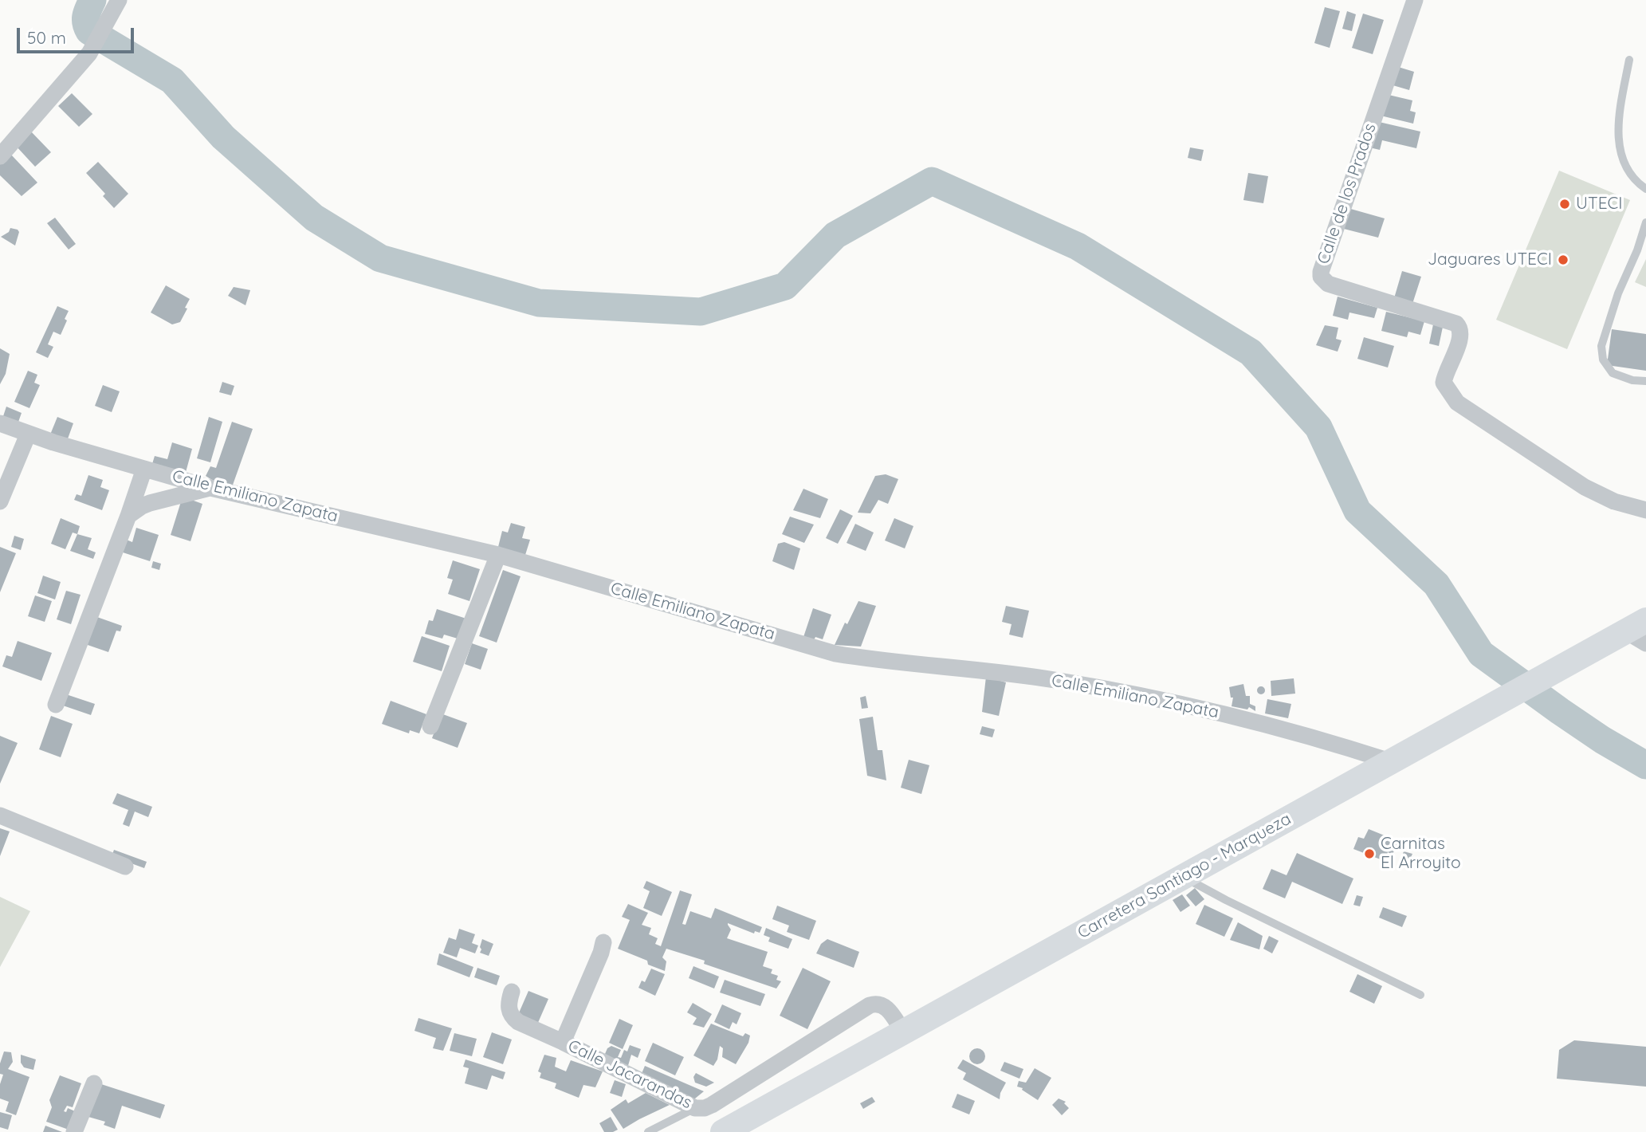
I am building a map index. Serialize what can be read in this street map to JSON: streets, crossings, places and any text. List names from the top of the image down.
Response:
{
  "streets": {
    "main road": ["Carretera Santiago - Marqueza"],
    "street": ["Calle de los Prados", "Calle Emiliano Zapata", "Calle Jacarandas"]
  },
  "crossings": [
    ["Calle Emiliano Zapata", "Carretera Santiago - Marqueza"],
    ["Carretera Santiago - Marqueza", "Calle Jacarandas"]
  ],
  "places": ["UTECI", "Jaguares UTECI", "Carnitas El Arroyito"],
  "scale_bar": "50 m"
}
